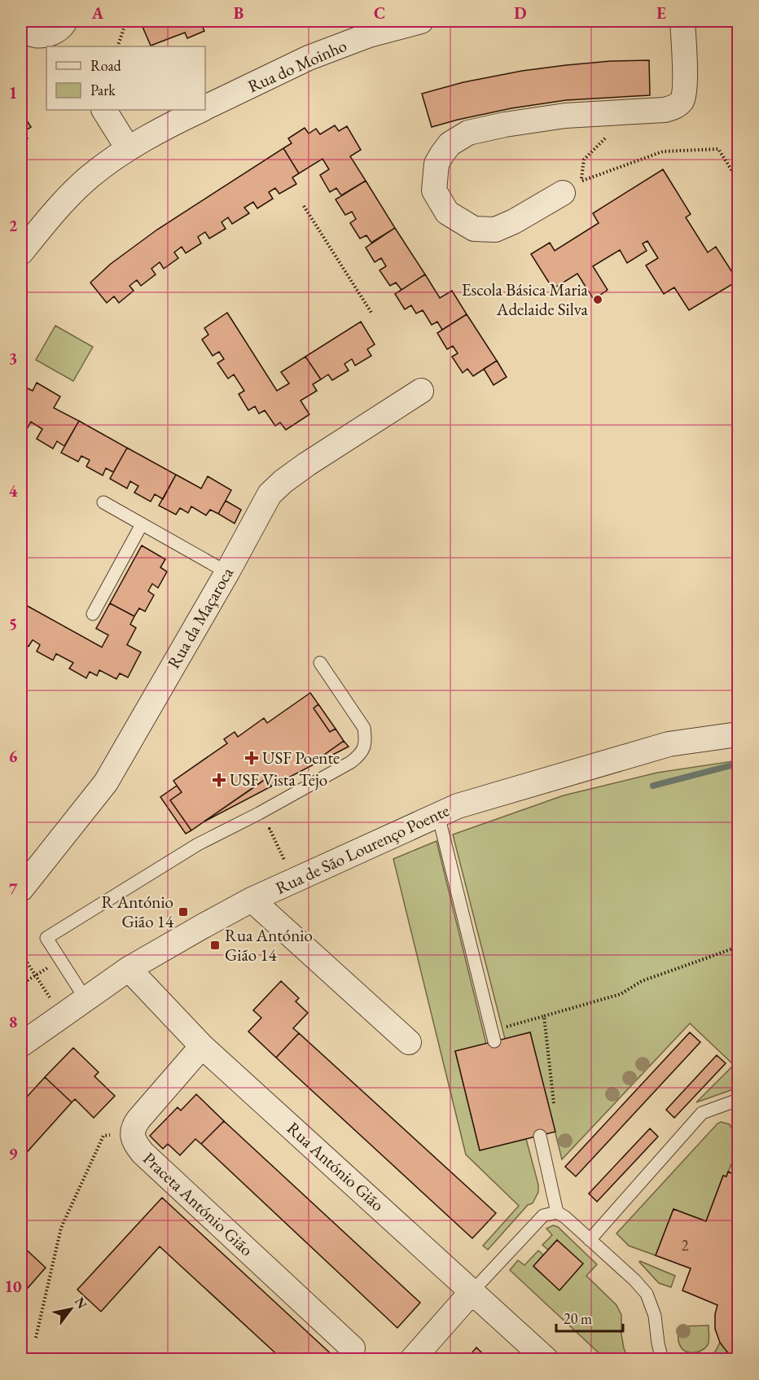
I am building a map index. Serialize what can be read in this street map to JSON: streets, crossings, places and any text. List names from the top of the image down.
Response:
{
  "streets": {
    "street": [
      "Rua do Moinho",
      "Rua da Maçaroca",
      "Rua de São Lourenço Poente",
      "Rua António Gião",
      "Praceta António Gião"
    ]
  },
  "crossings": [
    ["Rua de São Lourenço Poente", "Rua António Gião"]
  ],
  "places": {
    "other": ["Escola Básica Maria Adelaide Silva"],
    "health": ["USF Poente", "USF Vista Tejo"],
    "transit": ["R António Gião 14", "Rua António Gião 14"]
  },
  "house_numbers": ["2"],
  "legend": ["Road", "Park"],
  "scale_bar": "20 m",
  "north": "top right",
  "grid": {
    "columns": [
      "A",
      "B",
      "C",
      "D",
      "E"
    ],
    "rows": [
      "1",
      "2",
      "3",
      "4",
      "5",
      "6",
      "7",
      "8",
      "9",
      "10"
    ]
  }
}
